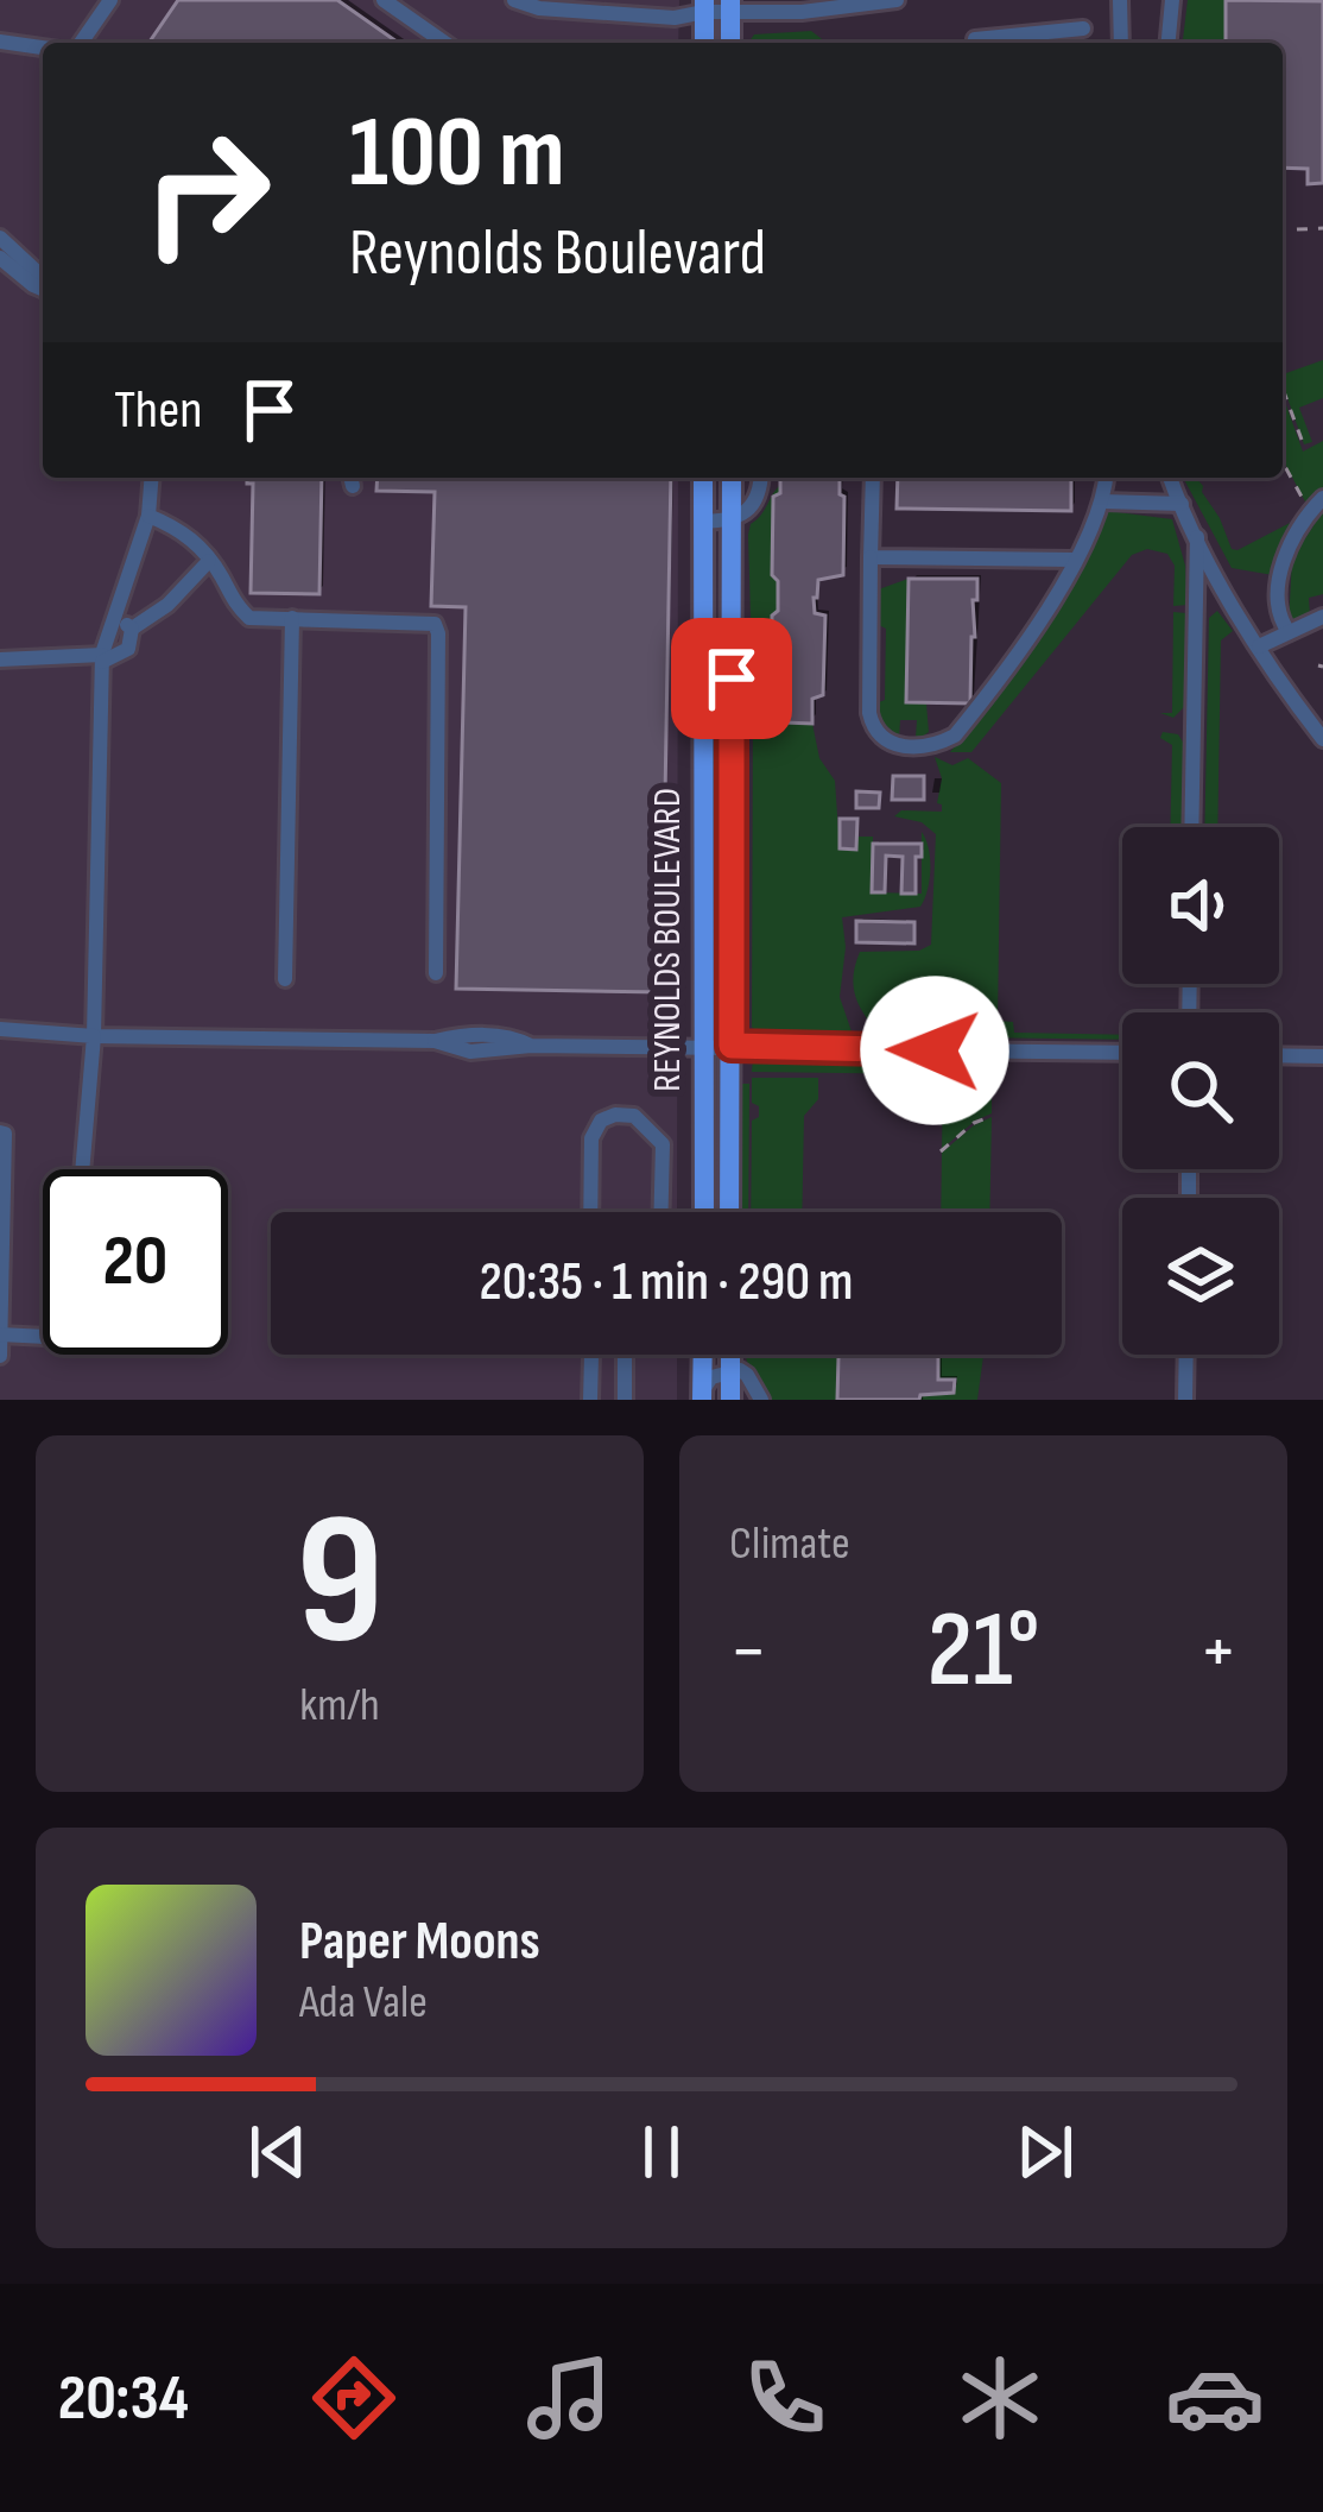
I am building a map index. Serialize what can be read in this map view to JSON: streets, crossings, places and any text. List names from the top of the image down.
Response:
{
  "streets": {
    "main road": ["REYNOLDS BOULEVARD"]
  },
  "page": {
    "turn": ["100 m", "Reynolds Boulevard"],
    "then": "Then",
    "limit": "20",
    "trip": "20:35 · 1 min · 290 m",
    "tile": [
      ["9", "km/h"],
      "Climate"
    ],
    "heat": ["−", "21°", "+"],
    "song": ["Paper Moons", "Ada Vale"],
    "tabs": "20:34"
  }
}
